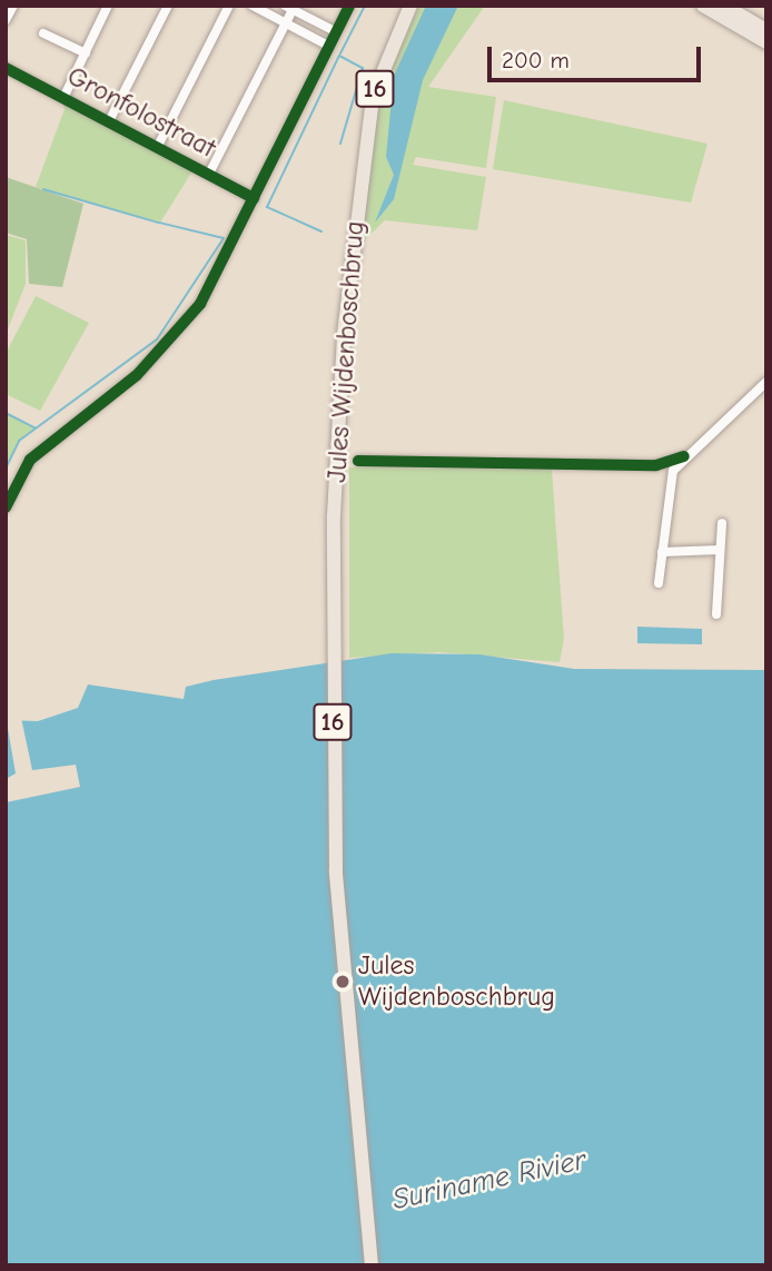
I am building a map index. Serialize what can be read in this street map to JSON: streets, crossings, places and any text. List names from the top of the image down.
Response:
{
  "streets": {
    "main road": ["16", "Jules Wijdenboschbrug"],
    "street": ["Gronfolostraat"]
  },
  "water": ["Suriname Rivier"],
  "places": ["Jules Wijdenboschbrug"],
  "scale_bar": "200 m"
}
